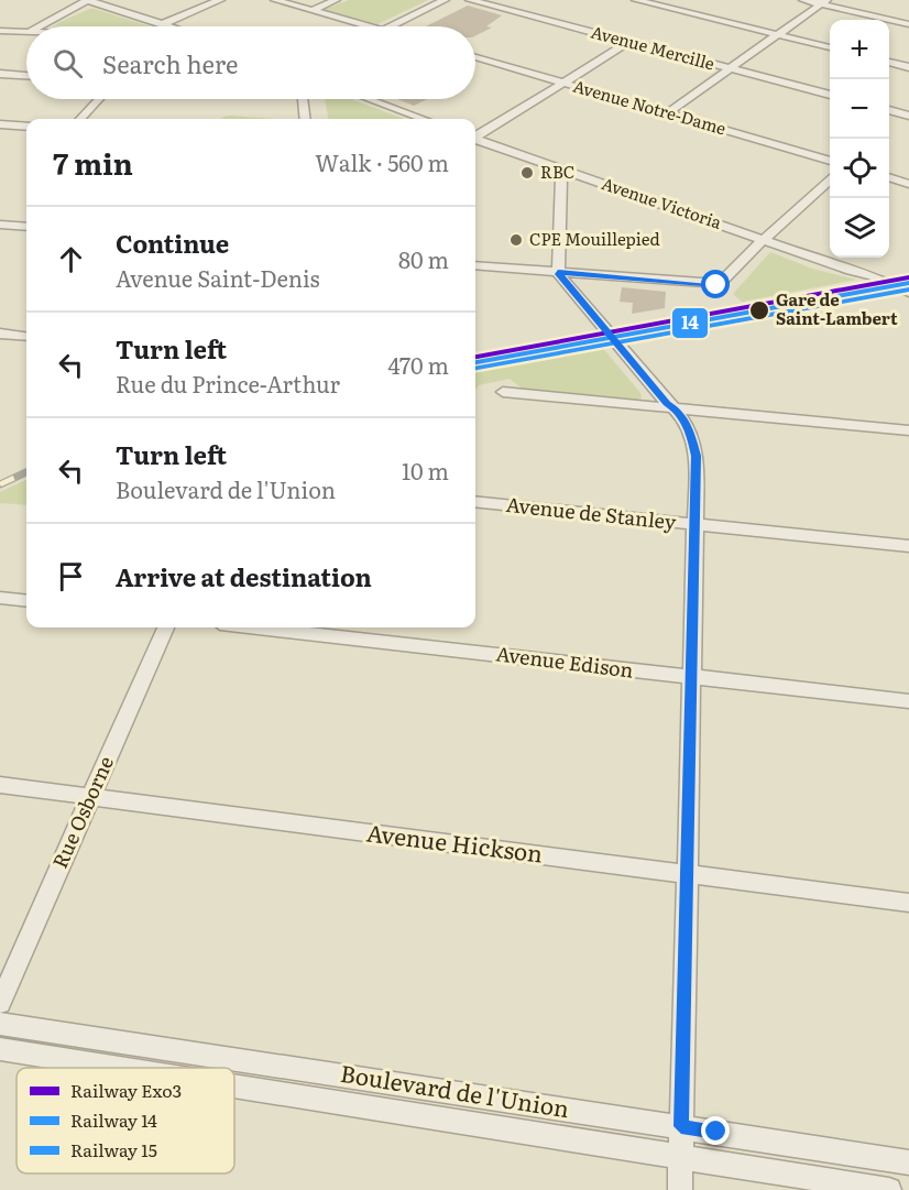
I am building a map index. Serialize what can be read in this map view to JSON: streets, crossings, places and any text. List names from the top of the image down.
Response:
{
  "streets": {
    "street": [
      "Avenue Mercille",
      "Avenue Notre-Dame",
      "Avenue Victoria",
      "Avenue de Stanley",
      "Avenue Edison",
      "Rue Osborne",
      "Avenue Hickson",
      "Boulevard de l'Union"
    ]
  },
  "crossings": [
    ["Rue Osborne", "Avenue Hickson"]
  ],
  "places": ["RBC", "CPE Mouillepied", "Gare de Saint-Lambert"],
  "lines": ["rail line Exo3", "rail line 14", "rail line 15"],
  "legend": ["Railway Exo3", "Railway 14", "Railway 15"],
  "page": {
    "map_buttons": ["+", "−"],
    "search": "Search here",
    "heading": ["7 min", "Walk · 560 m"],
    "list": [
      ["Continue", "Avenue Saint-Denis", "80 m"],
      ["Turn left", "Rue du Prince-Arthur", "470 m"],
      ["Turn left", "Boulevard de l'Union", "10 m"],
      "Arrive at destination"
    ]
  }
}
